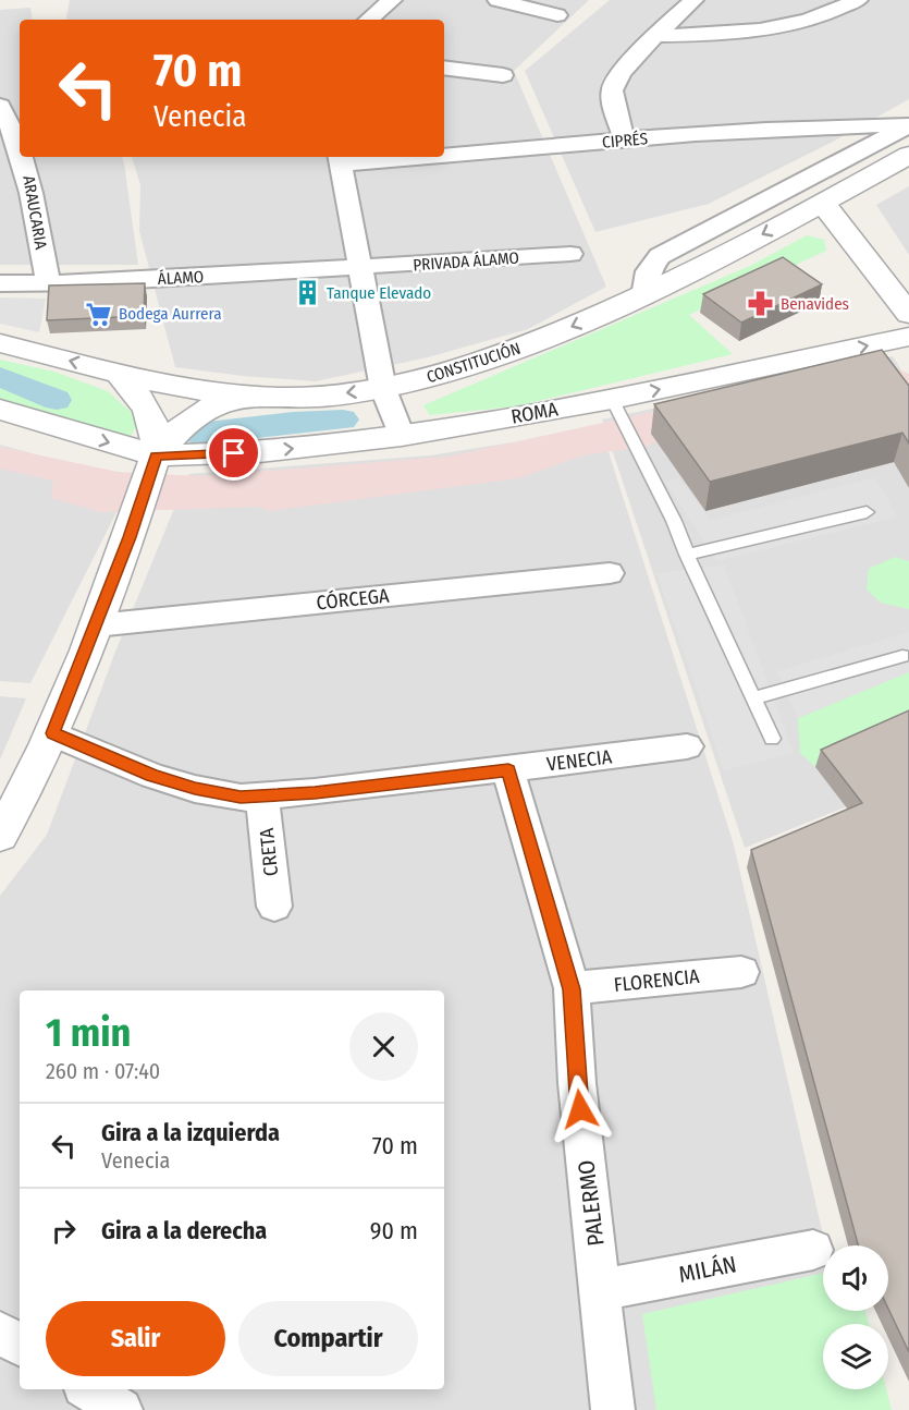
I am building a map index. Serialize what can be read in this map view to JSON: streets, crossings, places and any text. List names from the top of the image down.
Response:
{
  "streets": {
    "street": [
      "CIPRÉS",
      "ARAUCARIA",
      "PRIVADA ÁLAMO",
      "ÁLAMO",
      "CONSTITUCIÓN",
      "ROMA",
      "CÓRCEGA",
      "VENECIA",
      "CRETA",
      "FLORENCIA",
      "PALERMO",
      "MILÁN"
    ]
  },
  "crossings": [
    ["ARAUCARIA", "ÁLAMO"],
    ["PRIVADA ÁLAMO", "ÁLAMO"],
    ["VENECIA", "CRETA"],
    ["VENECIA", "PALERMO"],
    ["FLORENCIA", "PALERMO"],
    ["PALERMO", "MILÁN"]
  ],
  "one_way": ["CONSTITUCIÓN", "ROMA"],
  "places": {
    "building": ["Tanque Elevado"],
    "pharmacy": ["Benavides"],
    "supermarket": ["Bodega Aurrera"]
  },
  "page": {
    "turn": ["70 m", "Venecia"],
    "heading": ["1 min", "260 m · 07:40"],
    "list": [
      {
        "name": "Gira a la izquierda",
        "note": "Venecia",
        "value": "70 m"
      },
      {
        "name": "Gira a la derecha",
        "value": "90 m"
      }
    ],
    "buttons": ["Salir", "Compartir"]
  }
}
